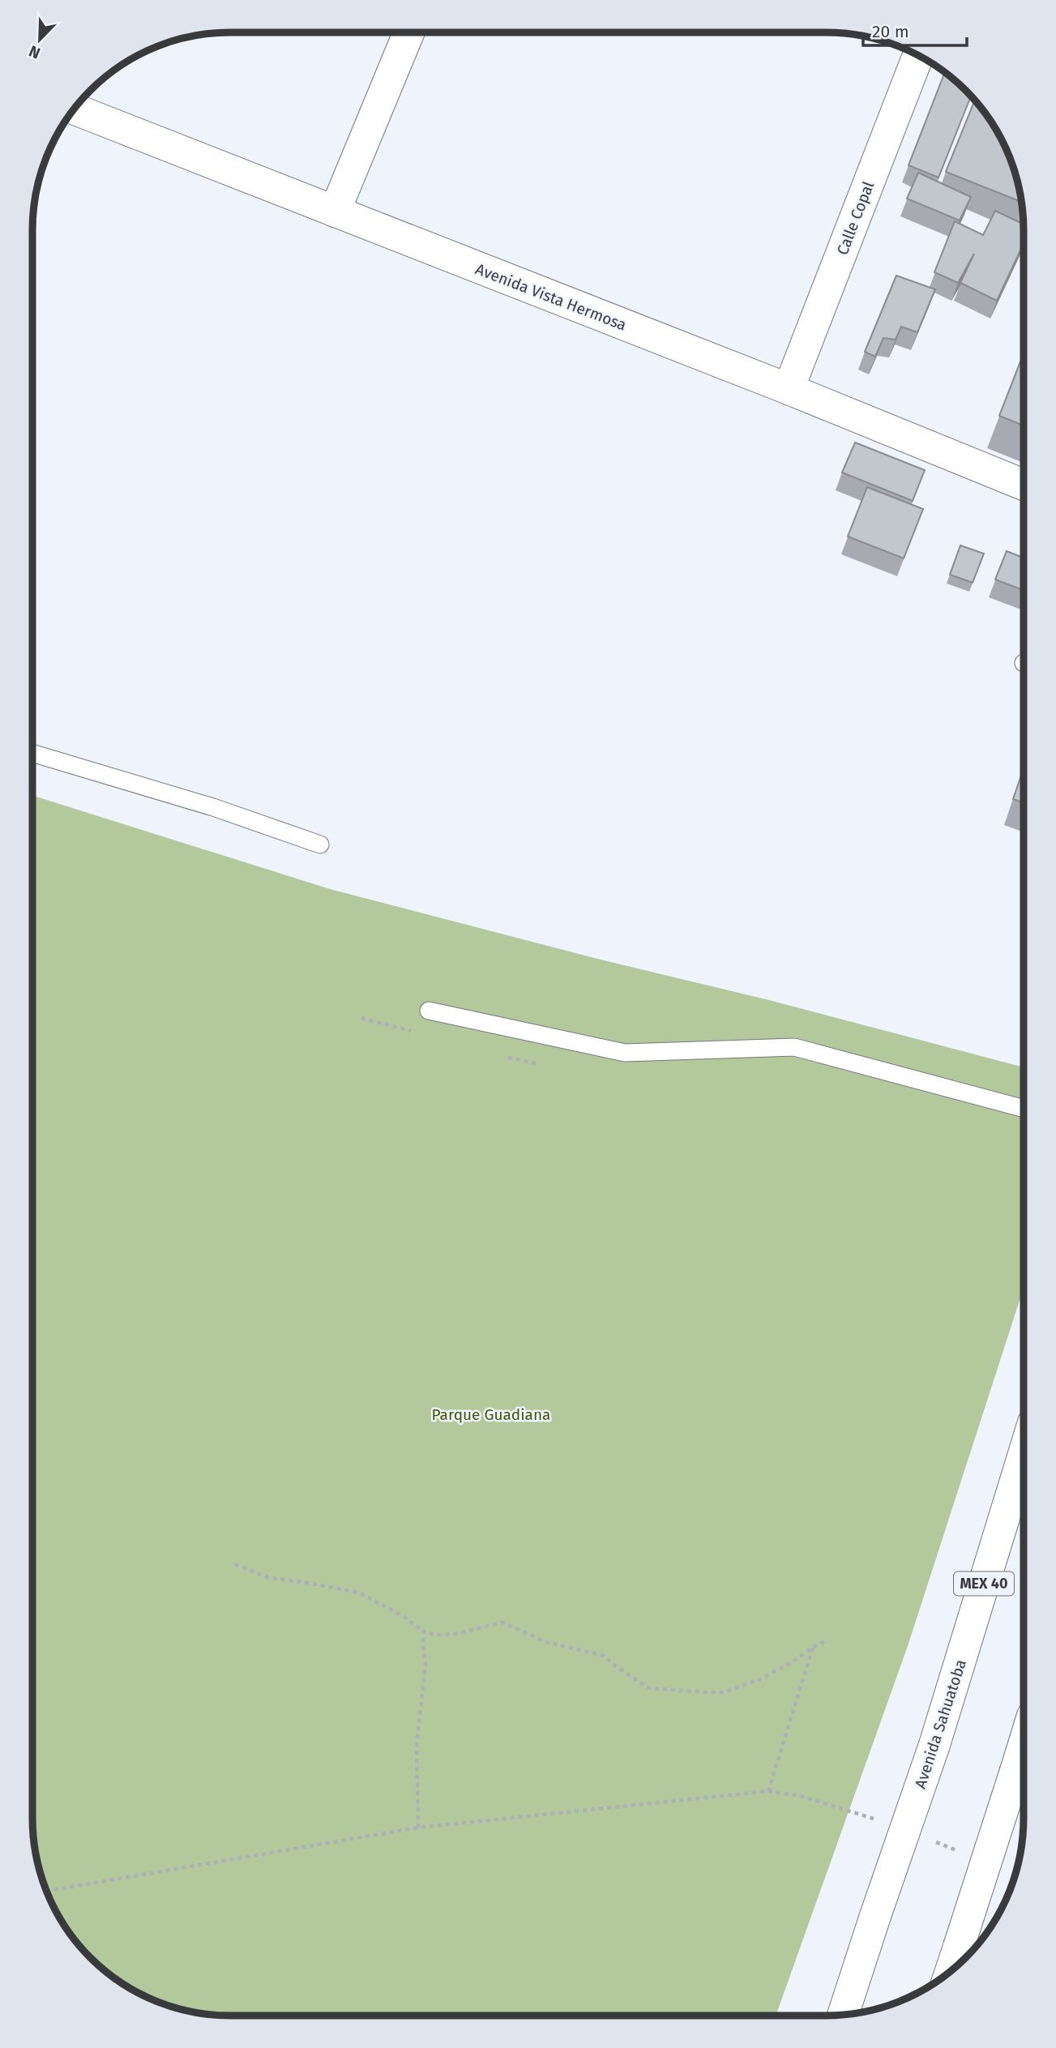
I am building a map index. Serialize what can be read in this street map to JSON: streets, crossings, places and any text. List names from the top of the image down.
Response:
{
  "streets": {
    "street": [
      "Calle Copal",
      "Avenida Vista Hermosa",
      "MEX 40",
      "Avenida Sahuatoba"
    ]
  },
  "crossings": [
    ["Calle Copal", "Avenida Vista Hermosa"]
  ],
  "parks": ["Parque Guadiana"],
  "scale_bar": "20 m",
  "north": "bottom left"
}
